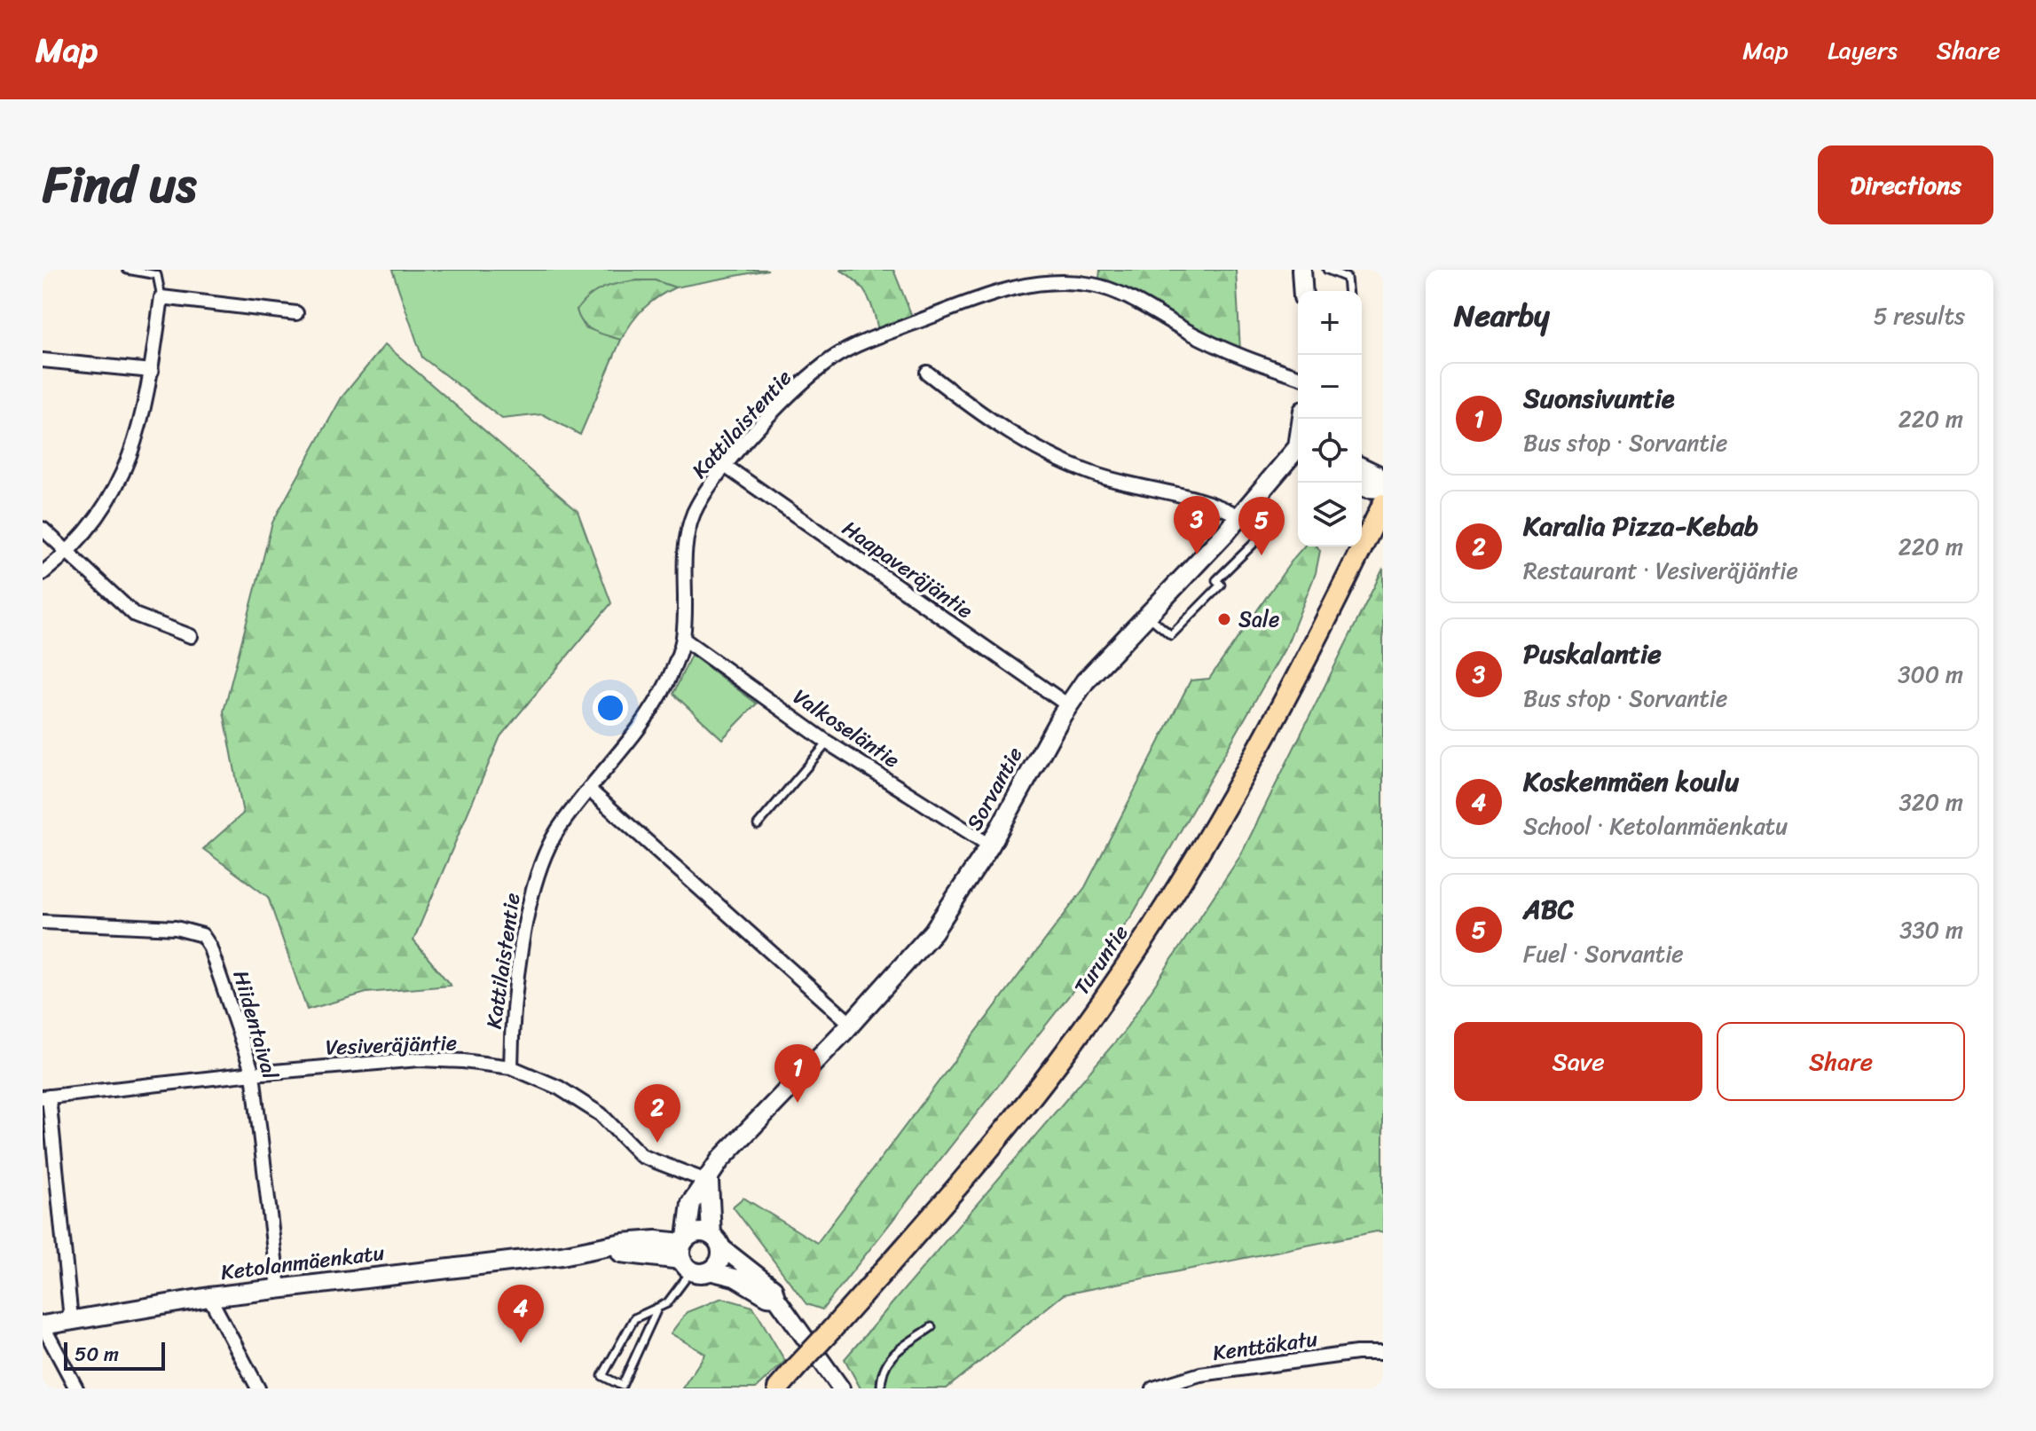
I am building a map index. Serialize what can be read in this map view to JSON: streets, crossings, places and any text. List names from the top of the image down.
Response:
{
  "streets": {
    "highway": ["Turuntie"],
    "main road": ["Sorvantie", "Ketolanmäenkatu"],
    "street": [
      "Kattilaistentie",
      "Haapaveräjäntie",
      "Valkoseläntie",
      "Hiidentaival",
      "Vesiveräjäntie",
      "Kenttäkatu"
    ]
  },
  "crossings": [
    ["Kattilaistentie", "Haapaveräjäntie"],
    ["Kattilaistentie", "Valkoseläntie"],
    ["Kattilaistentie", "Vesiveräjäntie"],
    ["Haapaveräjäntie", "Sorvantie"],
    ["Valkoseläntie", "Sorvantie"],
    ["Sorvantie", "Vesiveräjäntie"],
    ["Sorvantie", "Ketolanmäenkatu"],
    ["Hiidentaival", "Vesiveräjäntie"],
    ["Hiidentaival", "Ketolanmäenkatu"]
  ],
  "places": ["Sale"],
  "scale_bar": "50 m",
  "page": {
    "header": "Map",
    "nav": ["Map", "Layers", "Share"],
    "title": "Find us",
    "buttons": [
      "Directions",
      ["Save", "Share"]
    ],
    "heading": ["Nearby", "5 results"],
    "map_buttons": ["+", "−"],
    "list": [
      {
        "mark": "1",
        "name": "Suonsivuntie",
        "note": "Bus stop · Sorvantie",
        "value": "220 m"
      },
      {
        "mark": "2",
        "name": "Karalia Pizza-Kebab",
        "note": "Restaurant · Vesiveräjäntie",
        "value": "220 m"
      },
      {
        "mark": "3",
        "name": "Puskalantie",
        "note": "Bus stop · Sorvantie",
        "value": "300 m"
      },
      {
        "mark": "4",
        "name": "Koskenmäen koulu",
        "note": "School · Ketolanmäenkatu",
        "value": "320 m"
      },
      {
        "mark": "5",
        "name": "ABC",
        "note": "Fuel · Sorvantie",
        "value": "330 m"
      }
    ],
    "pins": [
      "3",
      "5",
      "1",
      "2",
      "4"
    ],
    "scale": "50 m"
  }
}
